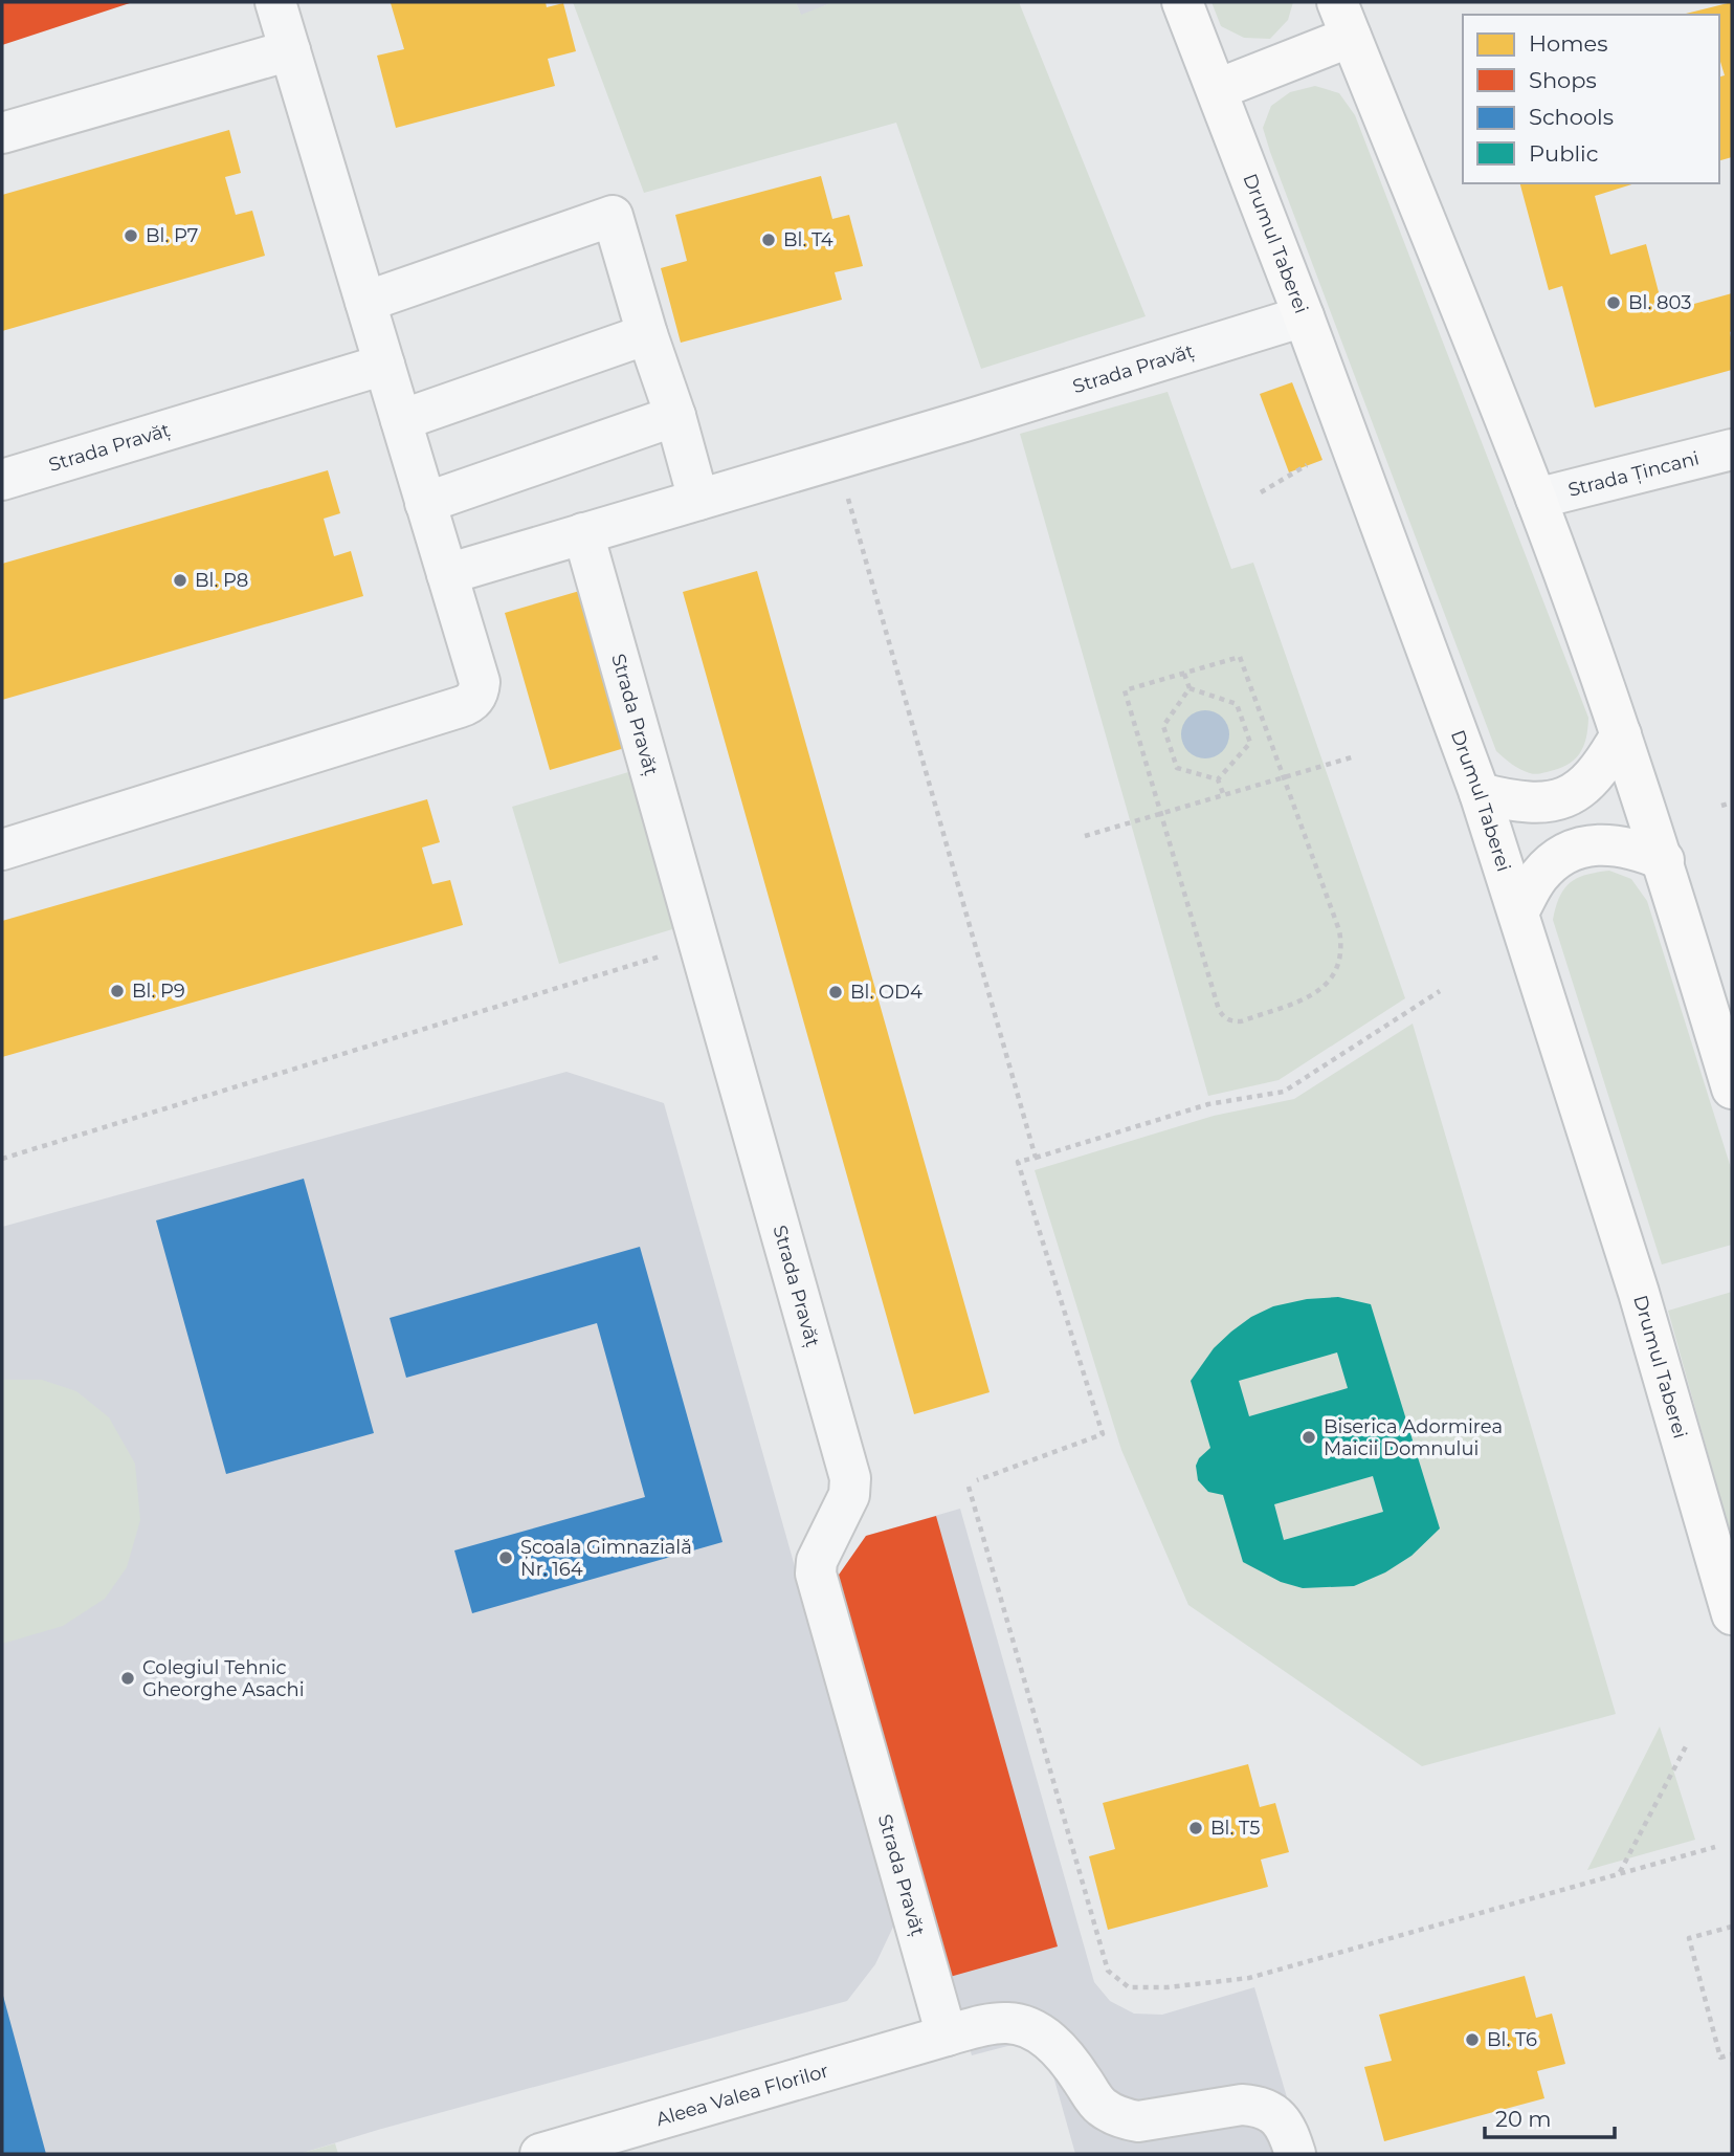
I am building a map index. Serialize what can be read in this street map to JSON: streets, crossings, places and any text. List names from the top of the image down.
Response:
{
  "streets": {
    "main road": ["Drumul Taberei"],
    "street": ["Strada Pravăț", "Strada Țincani", "Aleea Valea Florilor"]
  },
  "crossings": [
    ["Drumul Taberei", "Strada Pravăț"],
    ["Strada Pravăț", "Aleea Valea Florilor"]
  ],
  "places": [
    "Bl. P7",
    "Bl. T4",
    "Bl. 803",
    "Bl. P8",
    "Bl. P9",
    "Bl. OD4",
    "Biserica Adormirea Maicii Domnului",
    "Școala Gimnazială Nr. 164",
    "Colegiul Tehnic Gheorghe Asachi",
    "Bl. T5",
    "Bl. T6"
  ],
  "legend": [
    "Homes",
    "Shops",
    "Schools",
    "Public"
  ],
  "scale_bar": "20 m"
}
